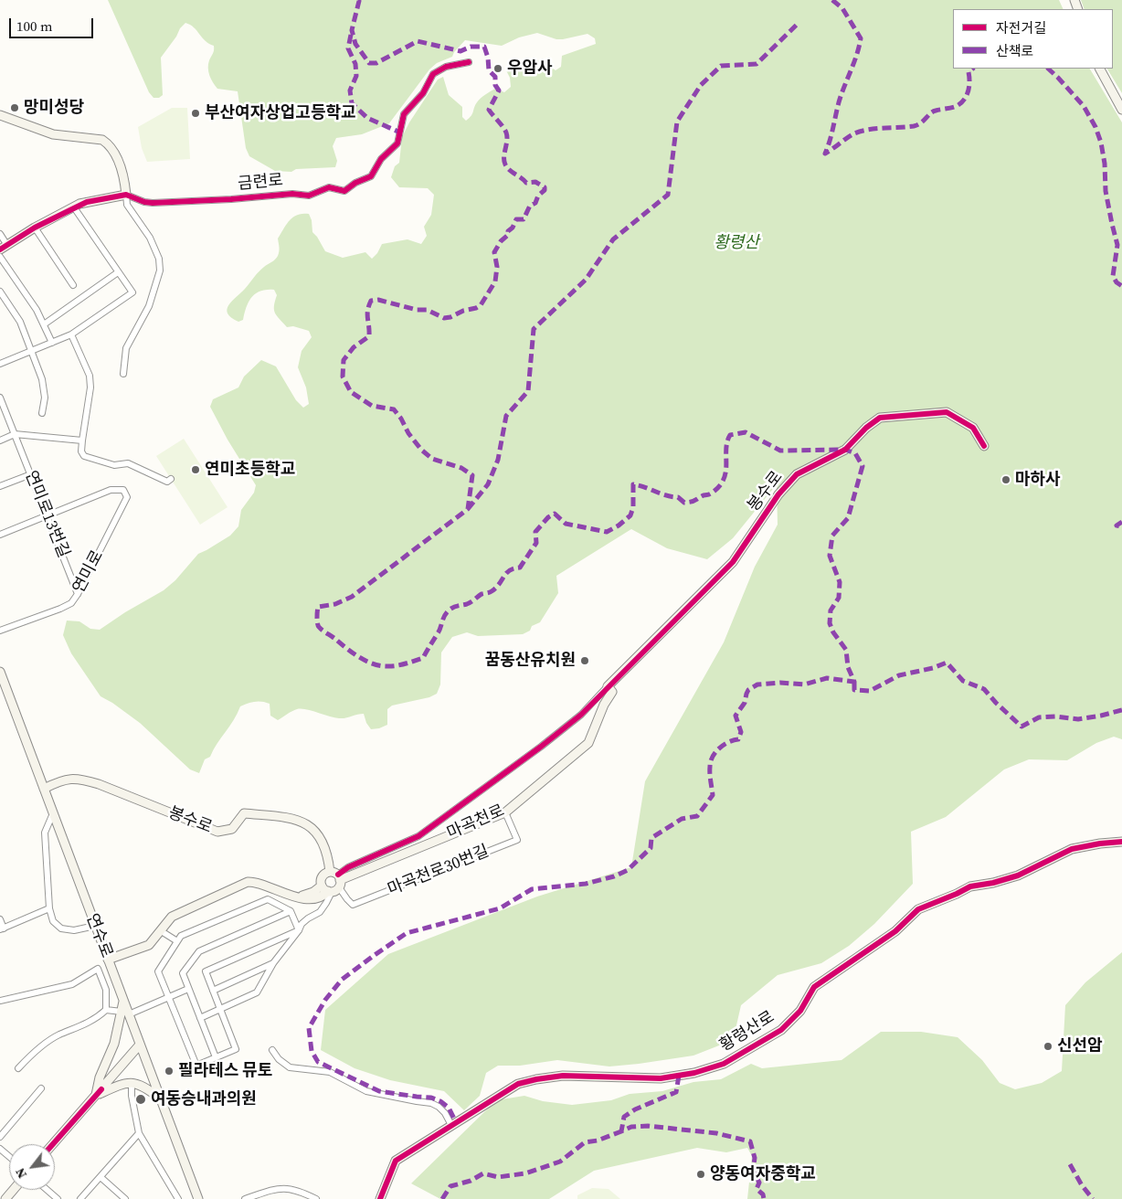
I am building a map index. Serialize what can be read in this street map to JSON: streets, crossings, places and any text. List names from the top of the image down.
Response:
{
  "streets": {
    "street": [
      "금련로",
      "봉수로",
      "연미로13번길",
      "연미로",
      "마곡천로",
      "마곡천로30번길",
      "연수로",
      "황령산로"
    ]
  },
  "crossings": [
    ["봉수로", "마곡천로"],
    ["봉수로", "마곡천로30번길"],
    ["봉수로", "연수로"],
    ["연미로13번길", "연미로"],
    ["마곡천로", "마곡천로30번길"],
    ["마곡천로", "연수로"]
  ],
  "parks": ["황령산"],
  "places": [
    "우암사",
    "망미성당",
    "부산여자상업고등학교",
    "연미초등학교",
    "마하사",
    "꿈동산유치원",
    "신선암",
    "필라테스 뮤토",
    "여동승내과의원",
    "양동여자중학교"
  ],
  "legend": ["자전거길", "산책로"],
  "scale_bar": "100 m",
  "north": "bottom left"
}
